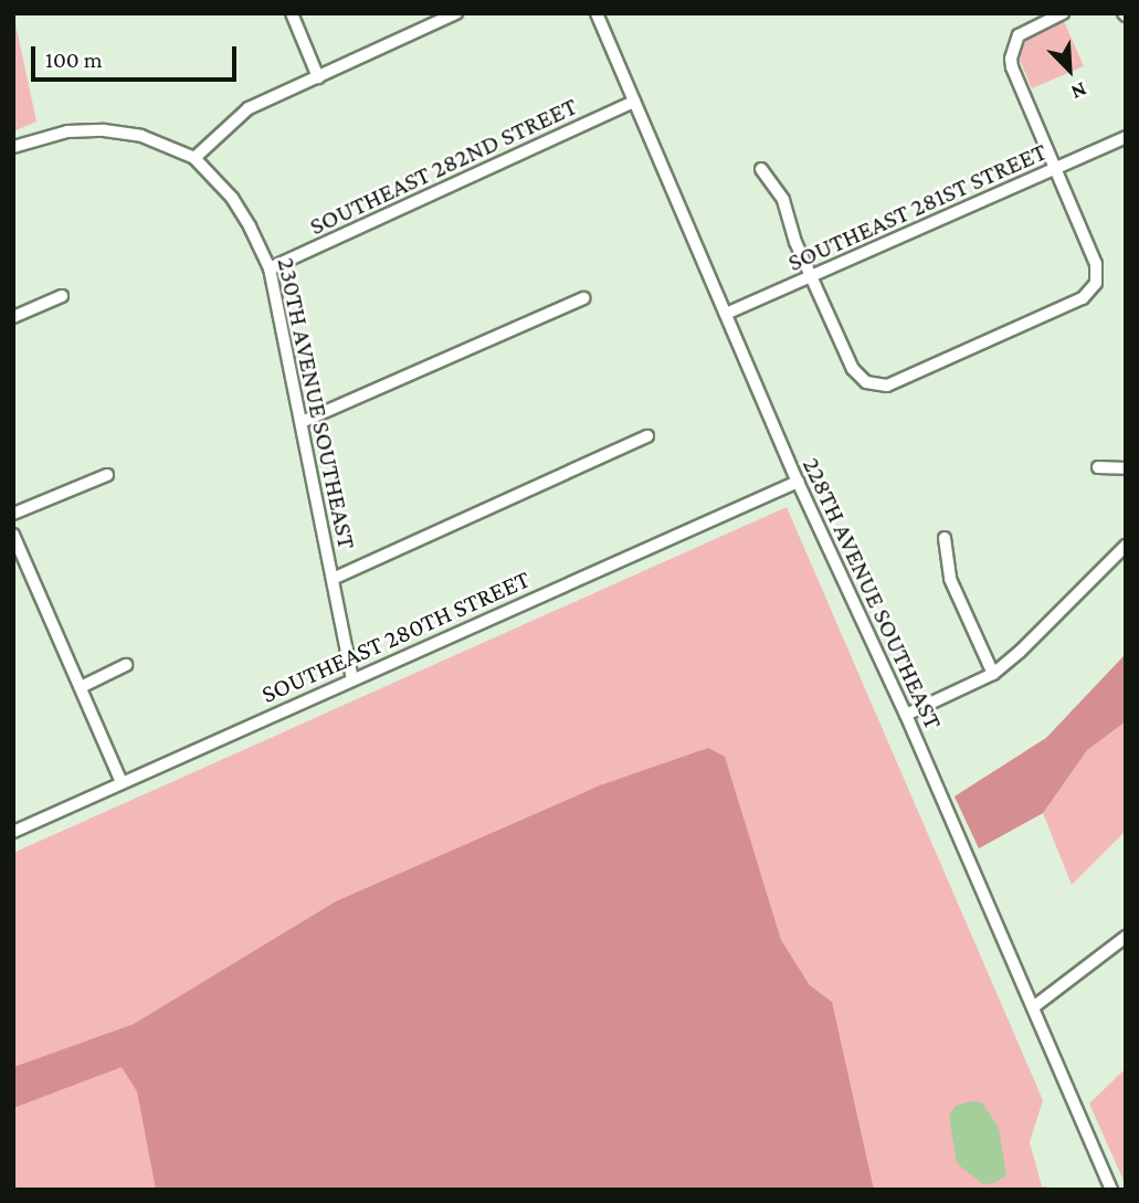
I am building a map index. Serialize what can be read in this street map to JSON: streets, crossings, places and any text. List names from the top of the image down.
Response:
{
  "streets": {
    "street": [
      "SOUTHEAST 282ND STREET",
      "SOUTHEAST 281ST STREET",
      "230TH AVENUE SOUTHEAST",
      "228TH AVENUE SOUTHEAST",
      "SOUTHEAST 280TH STREET"
    ]
  },
  "crossings": [
    ["SOUTHEAST 282ND STREET", "230TH AVENUE SOUTHEAST"],
    ["SOUTHEAST 282ND STREET", "228TH AVENUE SOUTHEAST"],
    ["SOUTHEAST 281ST STREET", "228TH AVENUE SOUTHEAST"],
    ["230TH AVENUE SOUTHEAST", "SOUTHEAST 280TH STREET"],
    ["228TH AVENUE SOUTHEAST", "SOUTHEAST 280TH STREET"]
  ],
  "scale_bar": "100 m",
  "north": "bottom right"
}
